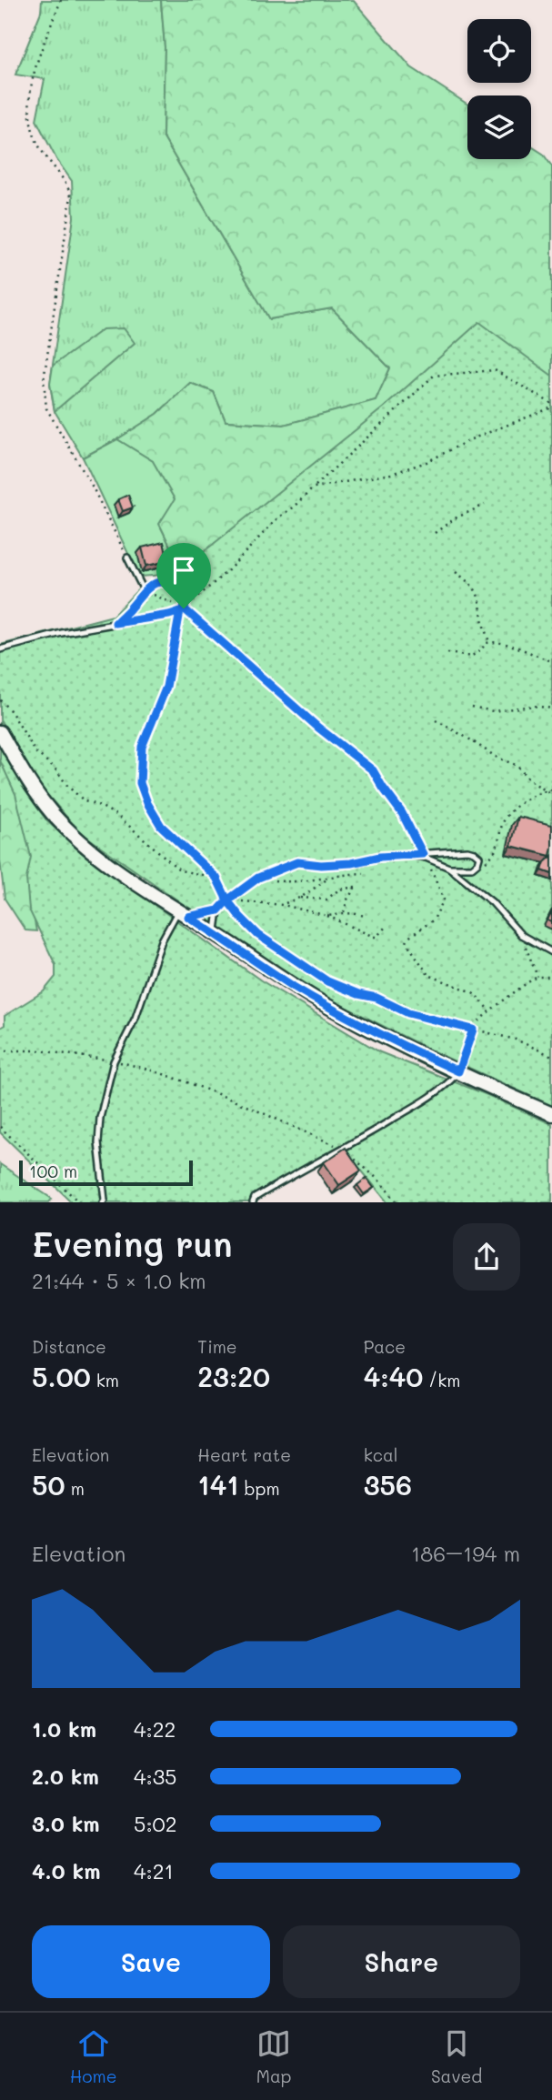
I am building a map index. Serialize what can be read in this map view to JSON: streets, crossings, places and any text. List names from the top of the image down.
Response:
{
  "scale_bar": "100 m",
  "page": {
    "scale": "100 m",
    "heading": ["Evening run", "21:44 · 5 × 1.0 km"],
    "stats": [
      ["Distance", "5.00 km"],
      ["Time", "23:20"],
      ["Pace", "4:40 /km"],
      ["Elevation", "50 m"],
      ["Heart rate", "141 bpm"],
      ["kcal", "356"]
    ],
    "chart": ["Elevation", "186–194 m"],
    "list": [
      {
        "name": "1.0 km",
        "note": "4:22"
      },
      {
        "name": "2.0 km",
        "note": "4:35"
      },
      {
        "name": "3.0 km",
        "note": "5:02"
      },
      {
        "name": "4.0 km",
        "note": "4:21"
      }
    ],
    "buttons": ["Save", "Share"],
    "tabs": ["Home", "Map", "Saved"]
  }
}
